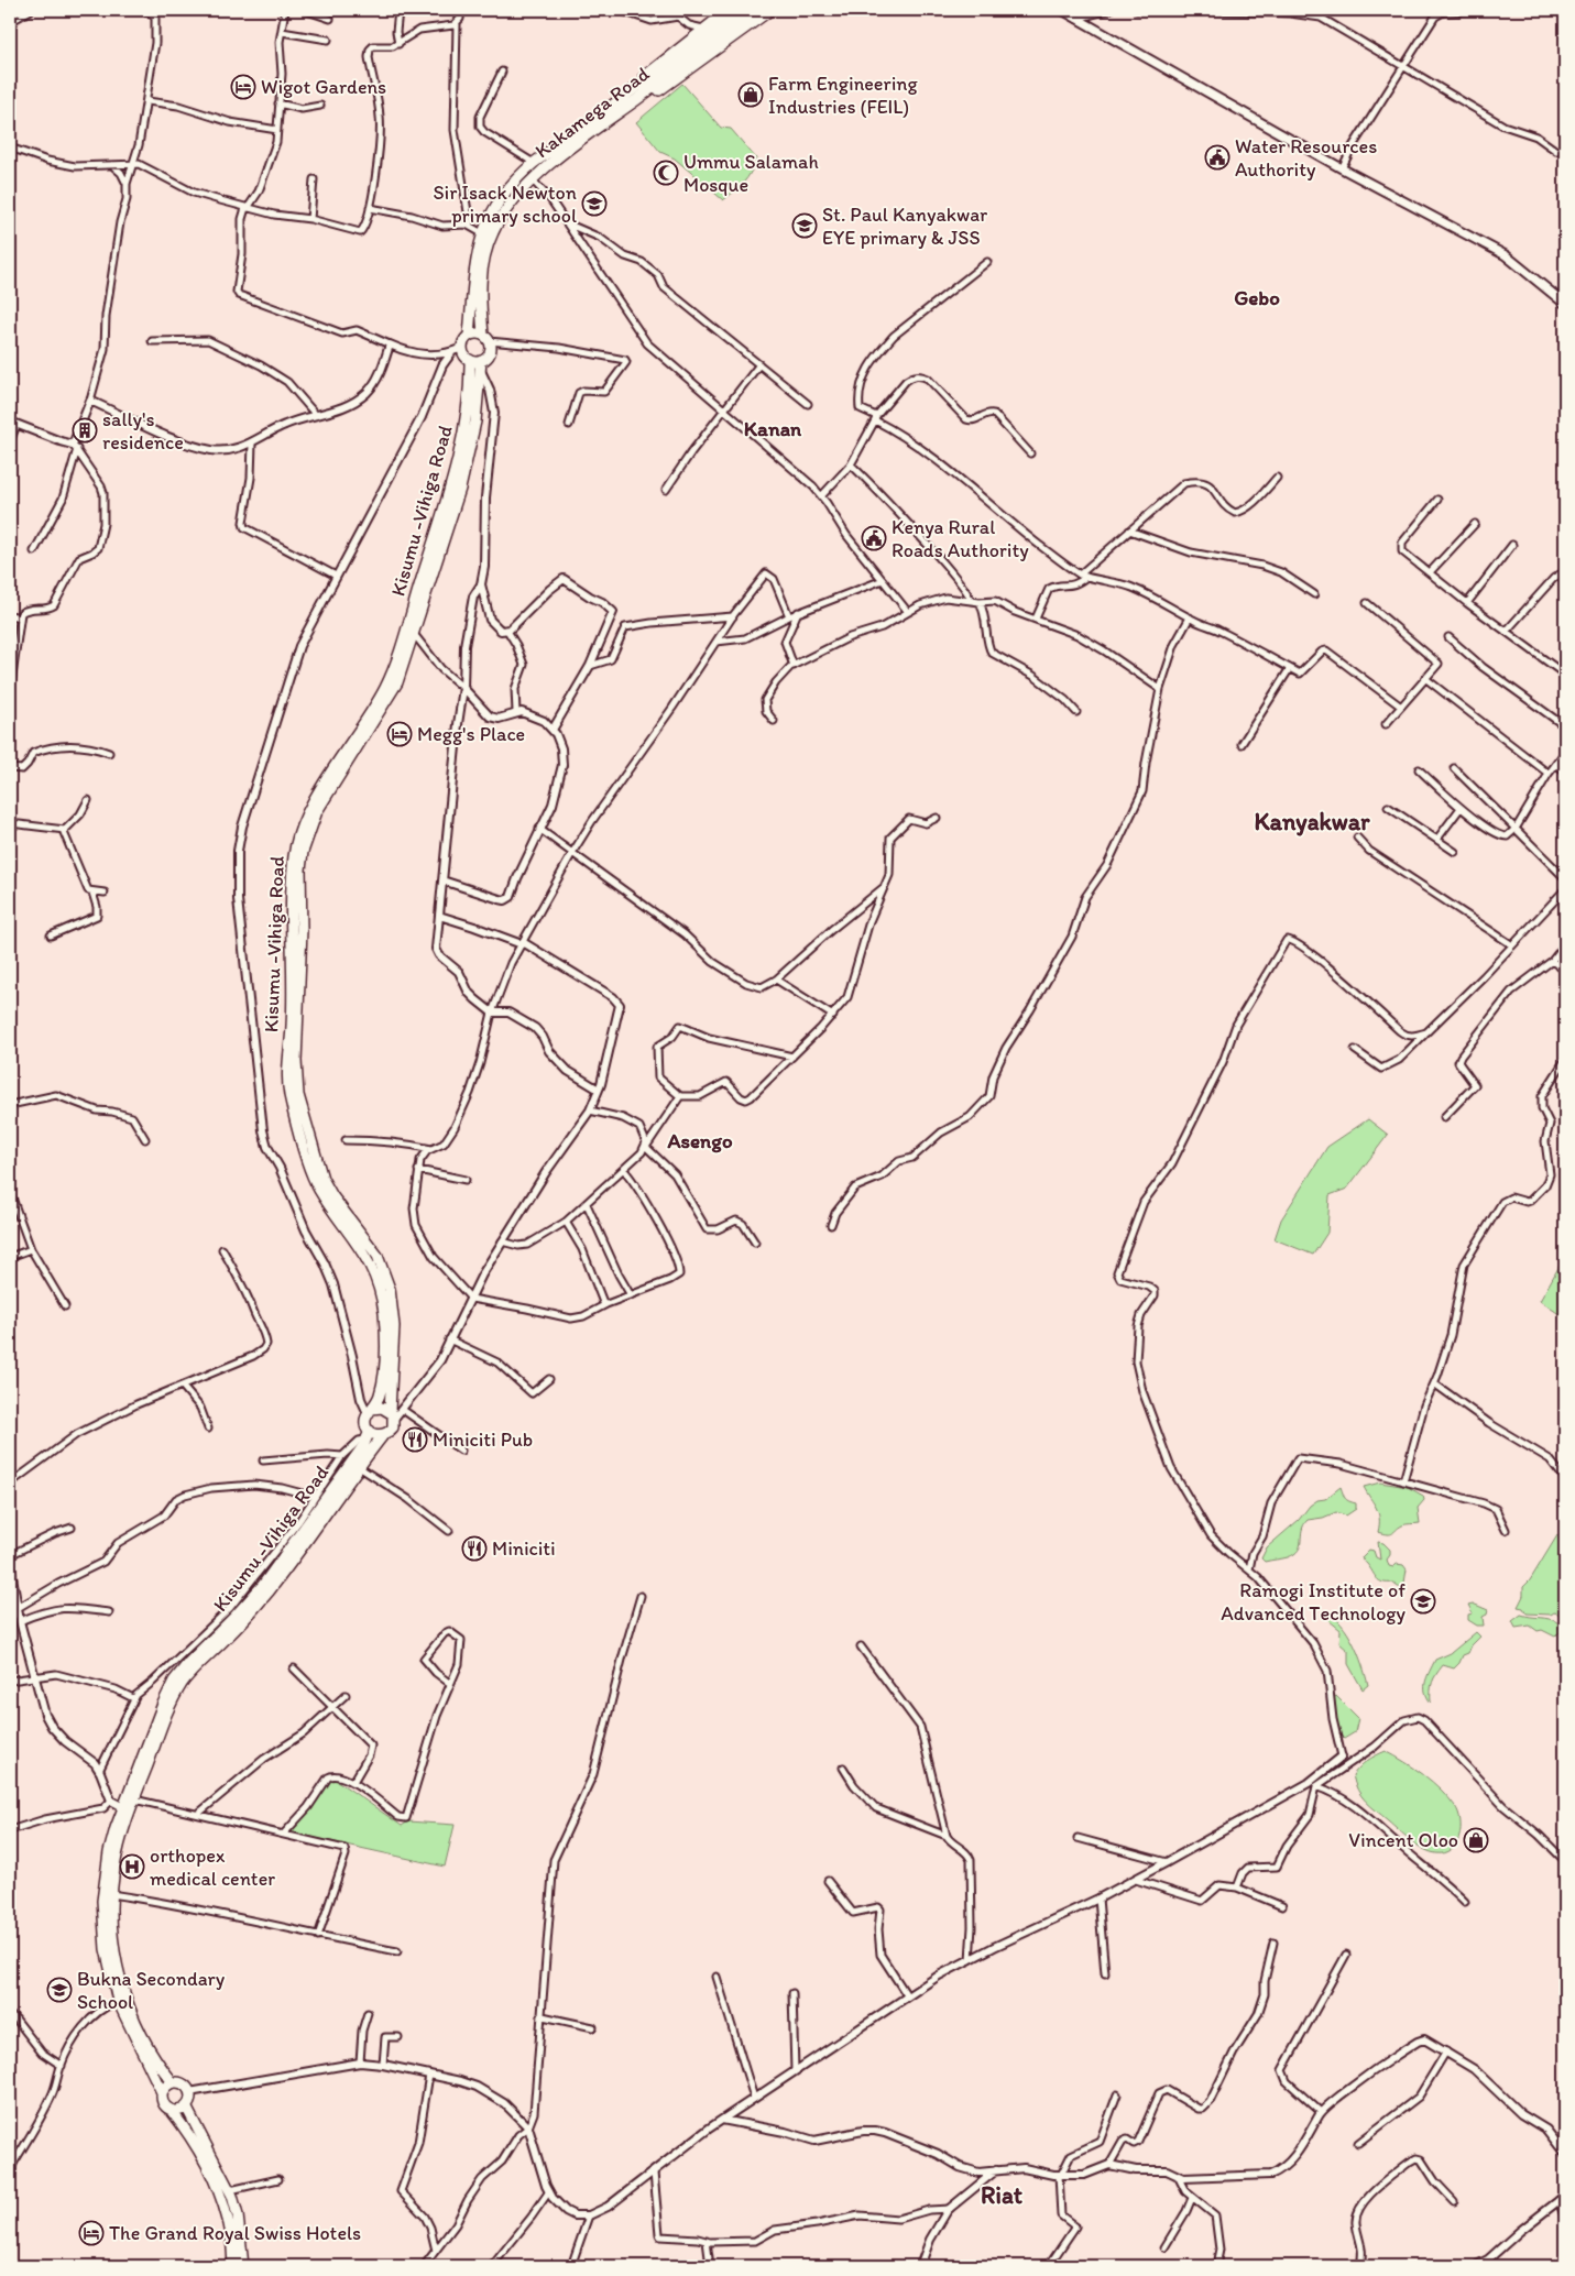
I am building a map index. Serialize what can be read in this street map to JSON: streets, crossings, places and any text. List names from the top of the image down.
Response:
{
  "streets": {
    "highway": ["Kakamega Road", "Kisumu -Vihiga Road"]
  },
  "crossings": [
    ["Kakamega Road", "Kisumu -Vihiga Road"]
  ],
  "districts": [
    "Gebo",
    "Kanan",
    "Kanyakwar",
    "Asengo",
    "Riat"
  ],
  "places": {
    "hotel": ["Wigot Gardens", "Megg's Place", "The Grand Royal Swiss Hotels"],
    "shop": ["Farm Engineering Industries (FEIL)", "Vincent Oloo"],
    "public building": ["Water Resources Authority", "Kenya Rural Roads Authority"],
    "mosque": ["Ummu Salamah Mosque"],
    "school or university": [
      "Sir Isack Newton primary school",
      "St. Paul Kanyakwar EYE primary & JSS",
      "Ramogi Institute of Advanced Technology",
      "Bukna Secondary School"
    ],
    "building": ["sally's residence"],
    "restaurant": ["Miniciti Pub", "Miniciti"],
    "hospital": ["orthopex medical center"]
  }
}
